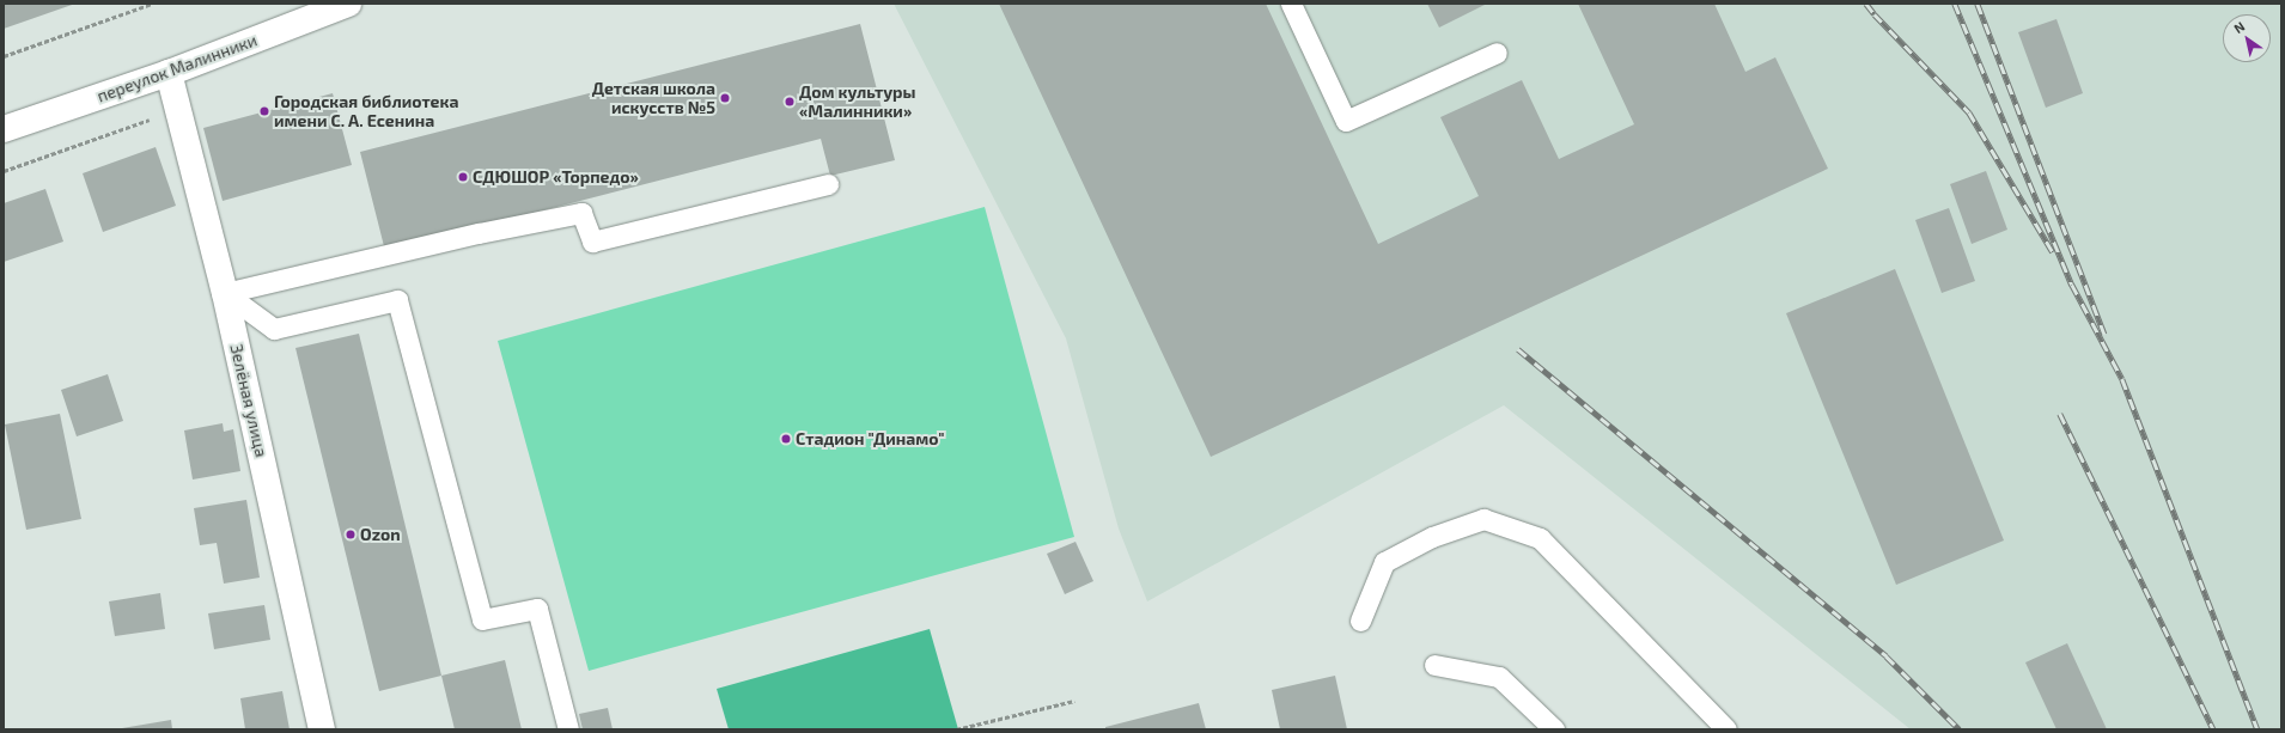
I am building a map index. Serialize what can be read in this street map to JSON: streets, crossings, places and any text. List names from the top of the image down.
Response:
{
  "streets": {
    "street": ["переулок Малинники", "Зелёная улица"]
  },
  "crossings": [
    ["переулок Малинники", "Зелёная улица"]
  ],
  "places": [
    "Детская школа искусств №5",
    "Дом культуры «Малинники»",
    "Городская библиотека имени С. А. Есенина",
    "СДЮШОР «Торпедо»",
    "Стадион \"Динамо\"",
    "Ozon"
  ],
  "north": "top left"
}
